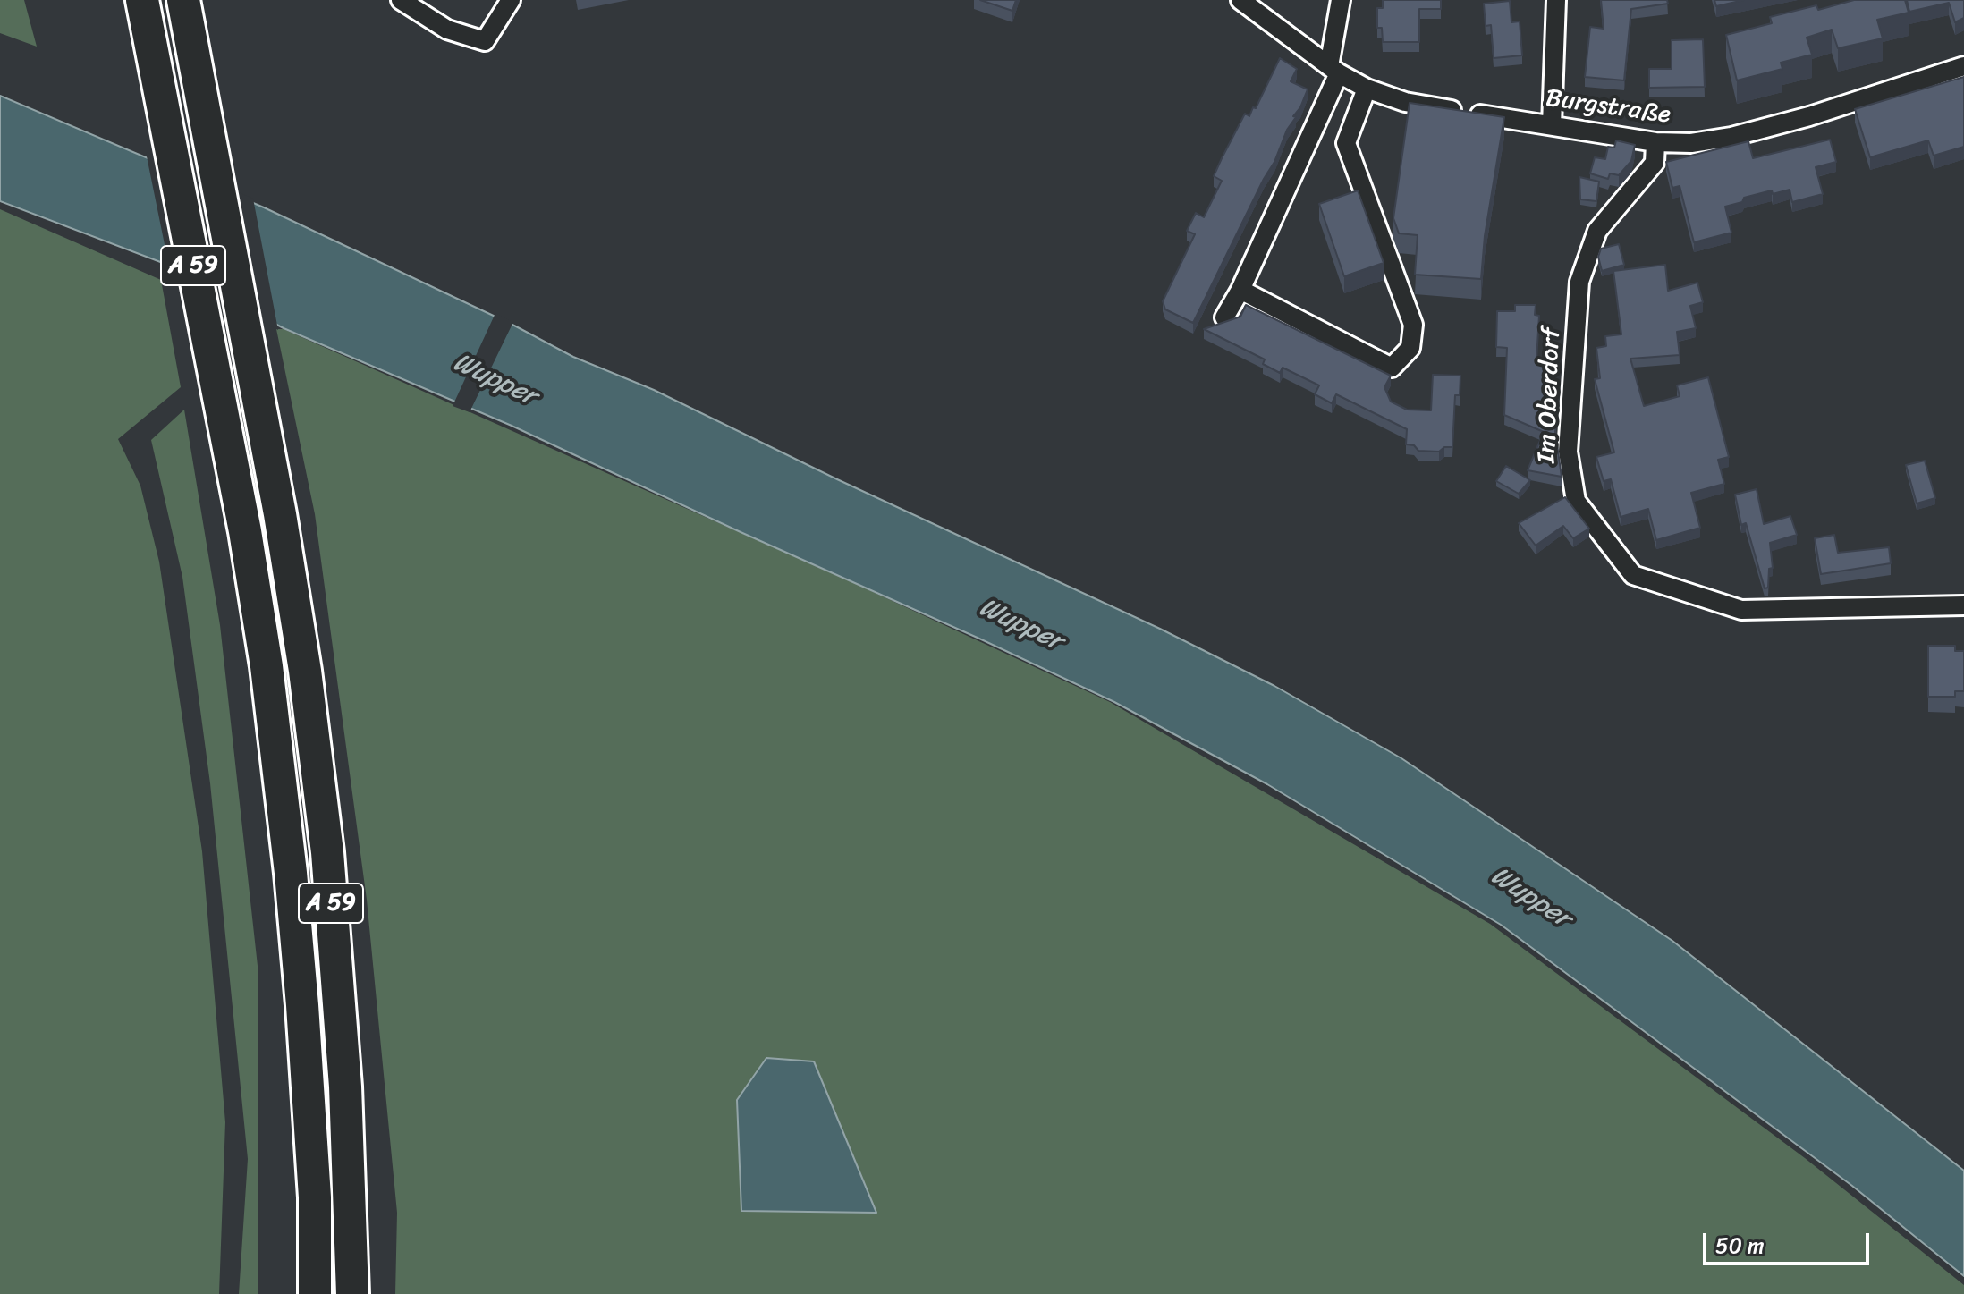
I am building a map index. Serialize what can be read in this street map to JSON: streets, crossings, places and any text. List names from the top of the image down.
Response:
{
  "streets": {
    "highway": ["A 59"],
    "street": ["Burgstraße", "Im Oberdorf"]
  },
  "crossings": [
    ["Burgstraße", "Im Oberdorf"]
  ],
  "water": ["Wupper"],
  "scale_bar": "50 m"
}
